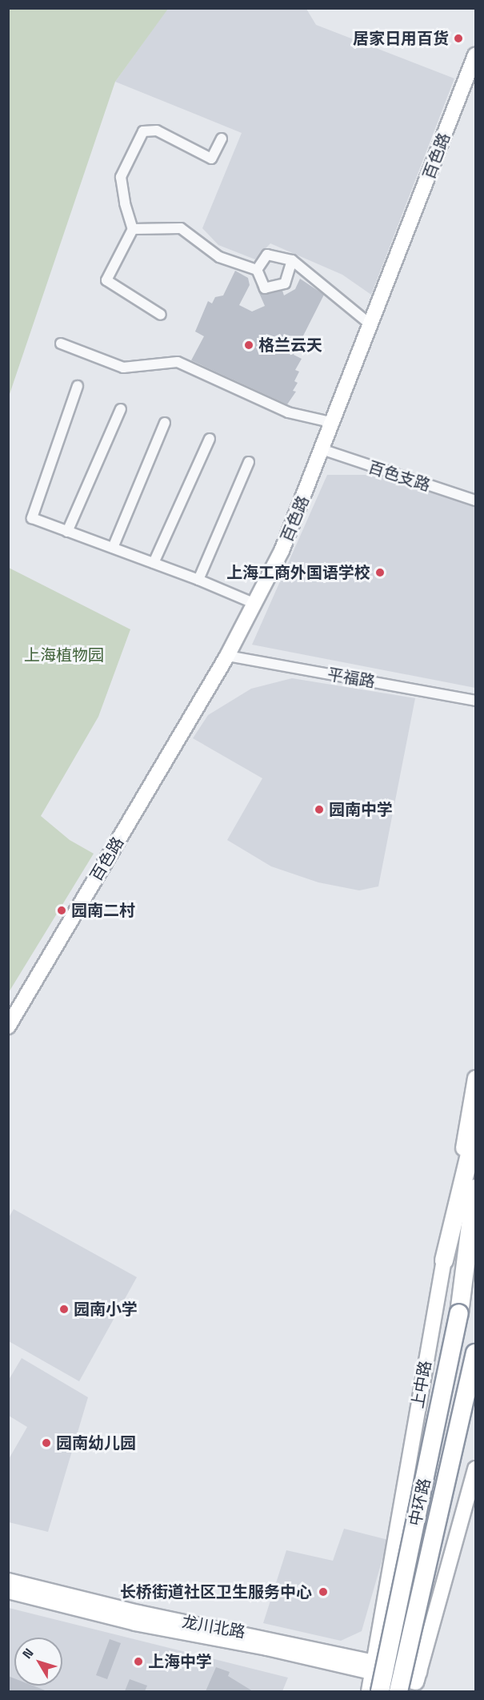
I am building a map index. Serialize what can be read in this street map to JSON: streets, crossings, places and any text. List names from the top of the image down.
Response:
{
  "streets": {
    "highway": ["中环路"],
    "street": [
      "百色路",
      "百色支路",
      "平福路",
      "上中路",
      "龙川北路"
    ]
  },
  "crossings": [
    ["百色路", "百色支路"],
    ["百色路", "平福路"],
    ["上中路", "龙川北路"]
  ],
  "parks": ["上海植物园"],
  "places": [
    "居家日用百货",
    "格兰云天",
    "上海工商外国语学校",
    "园南中学",
    "园南二村",
    "园南小学",
    "园南幼儿园",
    "长桥街道社区卫生服务中心",
    "上海中学"
  ],
  "north": "top left"
}
